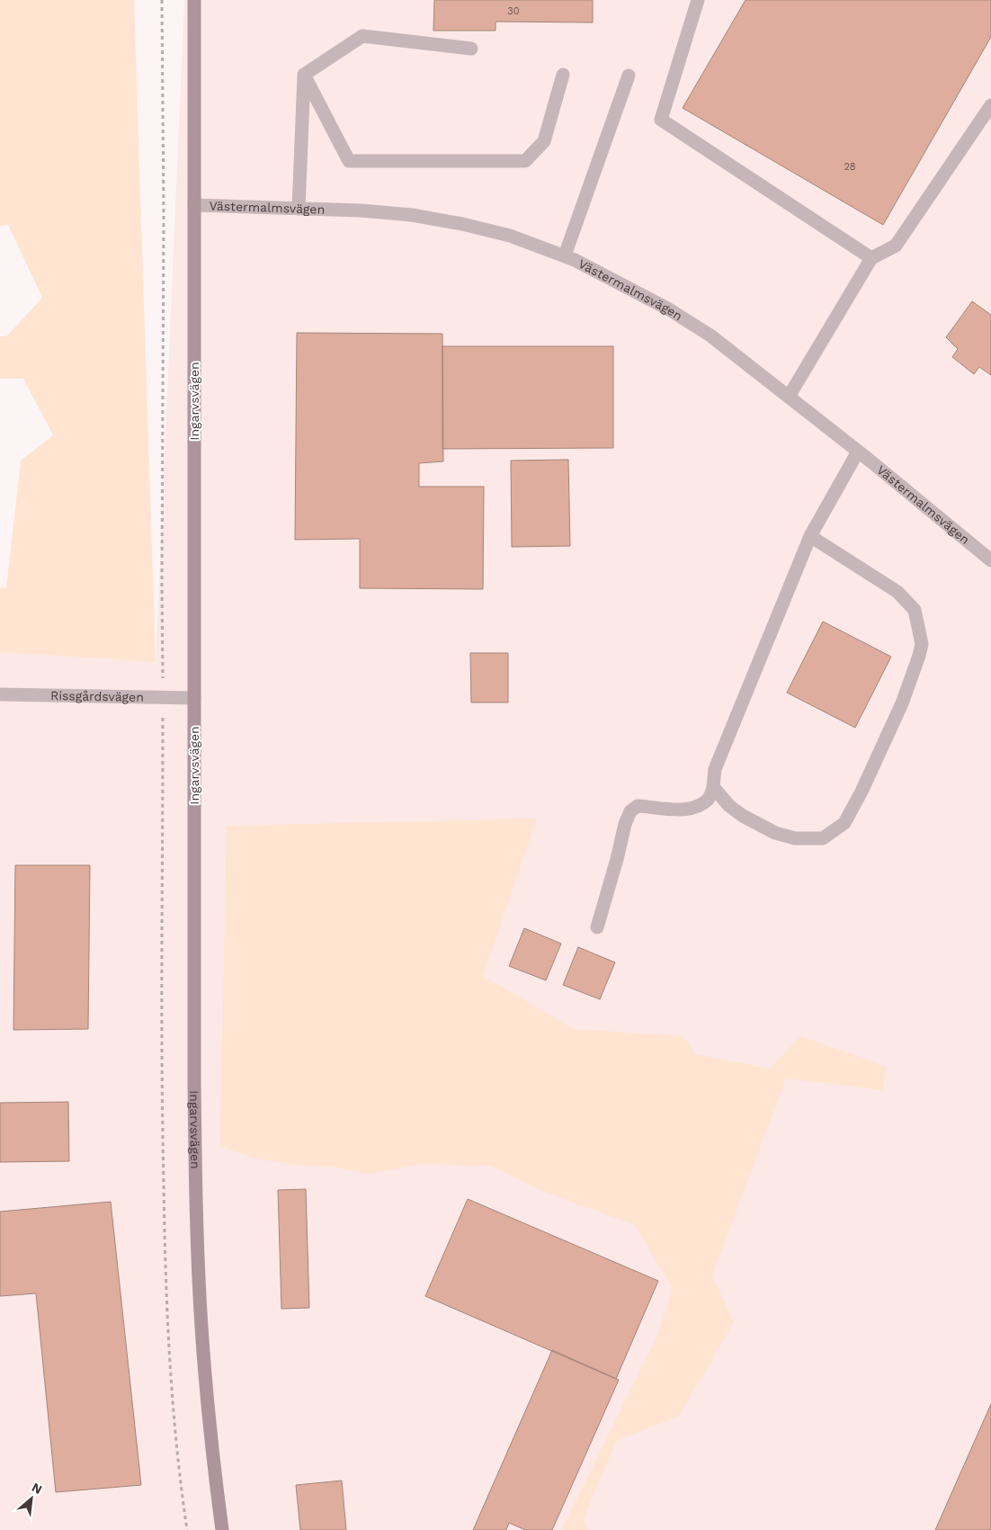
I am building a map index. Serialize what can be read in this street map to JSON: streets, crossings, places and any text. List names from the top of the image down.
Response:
{
  "streets": {
    "street": ["Västermalmsvägen", "Ingarvsvägen", "Rissgårdsvägen"]
  },
  "crossings": [
    ["Västermalmsvägen", "Ingarvsvägen"],
    ["Ingarvsvägen", "Rissgårdsvägen"]
  ],
  "house_numbers": ["30", "28"],
  "north": "top right"
}
